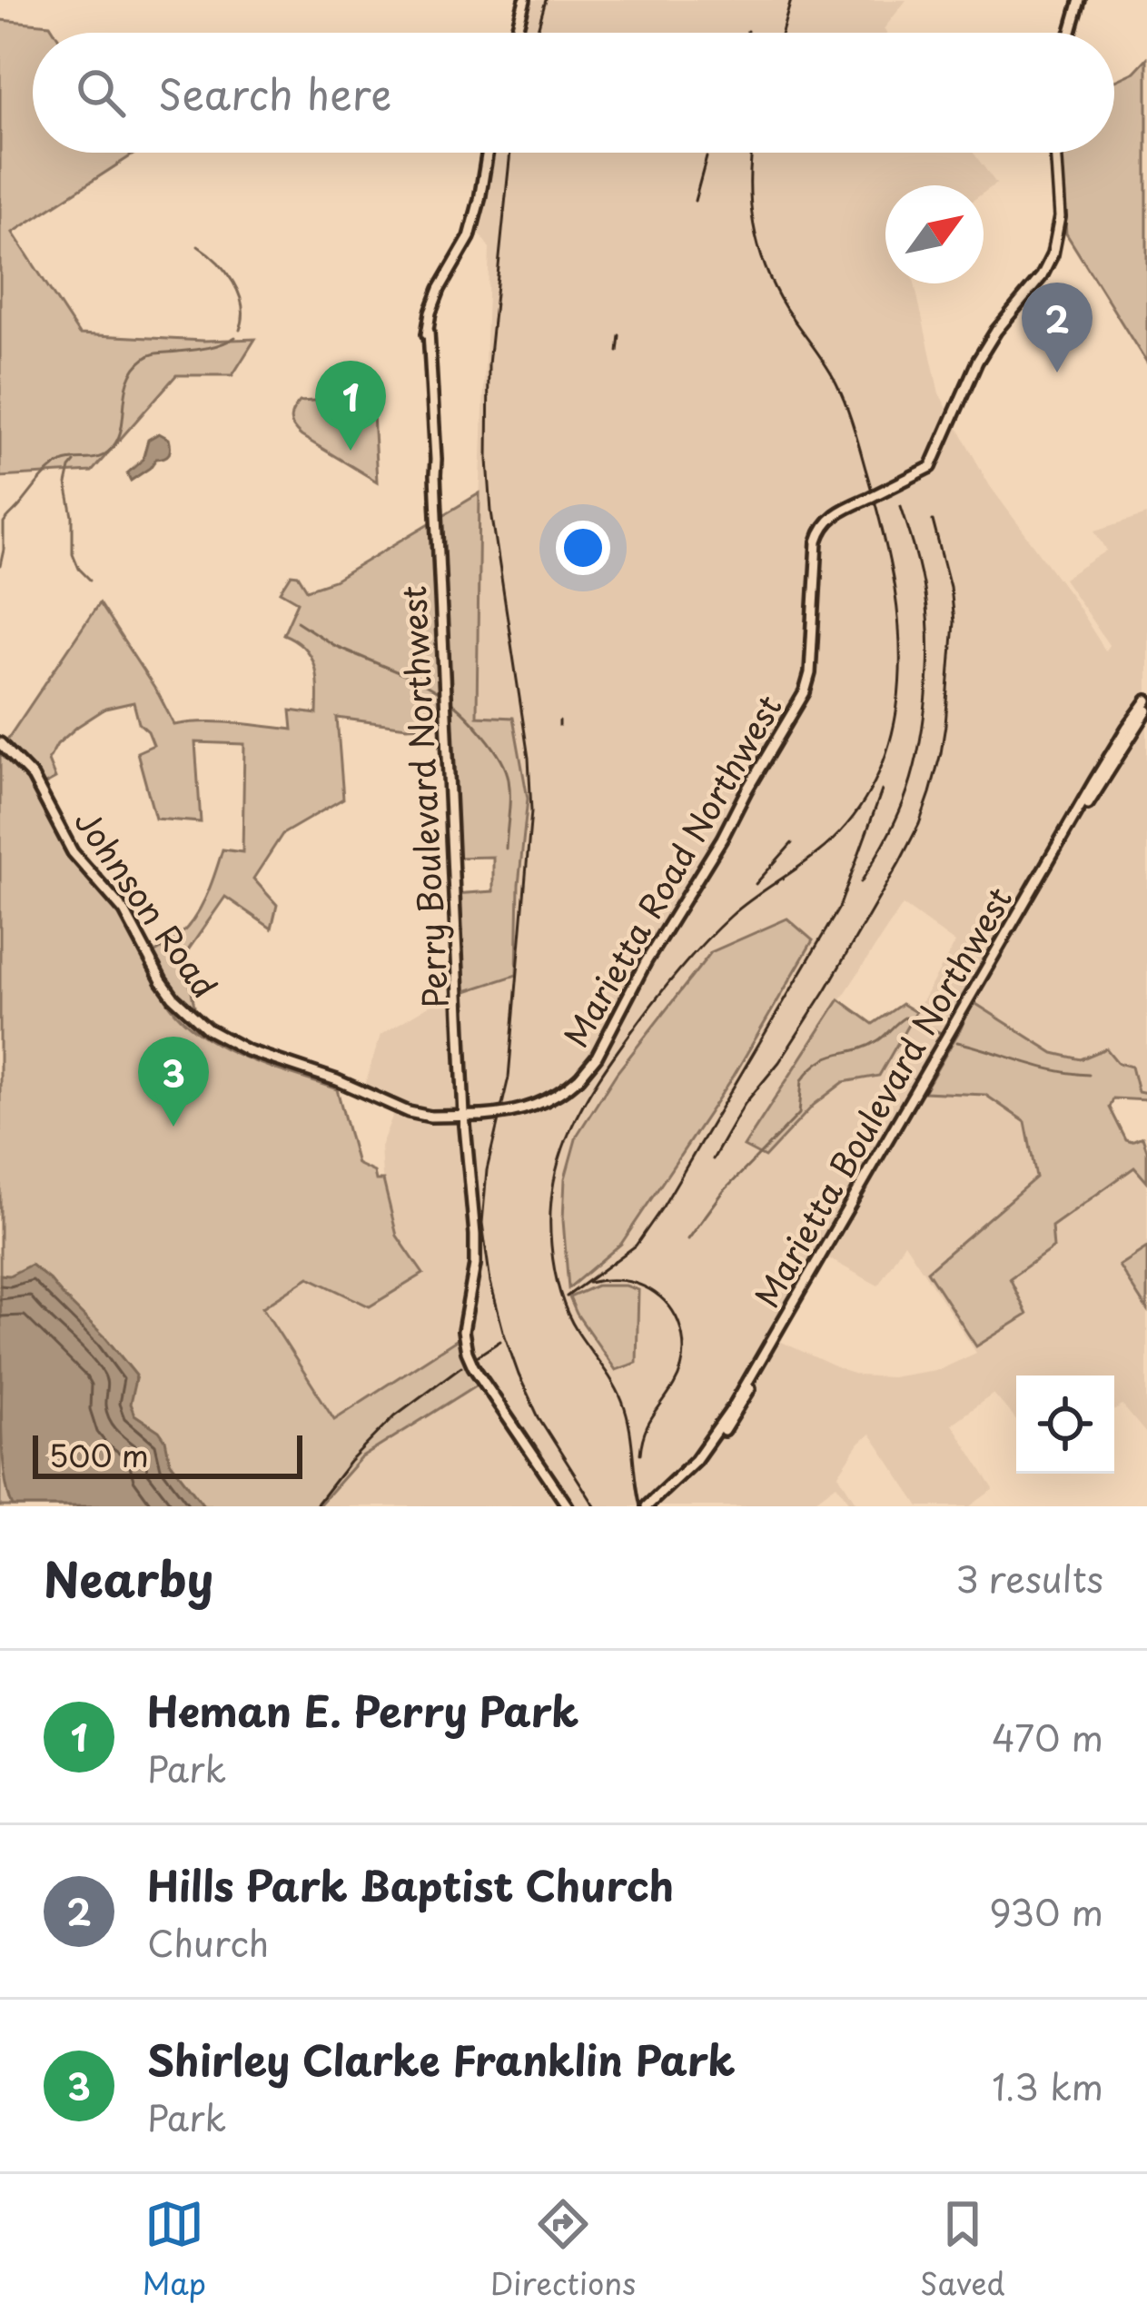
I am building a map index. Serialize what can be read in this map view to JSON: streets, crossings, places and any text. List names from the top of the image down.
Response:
{
  "streets": {
    "street": [
      "Perry Boulevard Northwest",
      "Marietta Road Northwest",
      "Johnson Road",
      "Marietta Boulevard Northwest"
    ]
  },
  "crossings": [
    ["Perry Boulevard Northwest", "Marietta Road Northwest"],
    ["Perry Boulevard Northwest", "Johnson Road"],
    ["Marietta Road Northwest", "Johnson Road"]
  ],
  "scale_bar": "500 m",
  "north": "top right",
  "page": {
    "search": "Search here",
    "pins": ["2", "1", "3"],
    "scale": "500 m",
    "heading": ["Nearby", "3 results"],
    "list": [
      {
        "mark": "1",
        "name": "Heman E. Perry Park",
        "note": "Park",
        "value": "470 m"
      },
      {
        "mark": "2",
        "name": "Hills Park Baptist Church",
        "note": "Church",
        "value": "930 m"
      },
      {
        "mark": "3",
        "name": "Shirley Clarke Franklin Park",
        "note": "Park",
        "value": "1.3 km"
      }
    ],
    "nav": ["Map", "Directions", "Saved"]
  }
}
